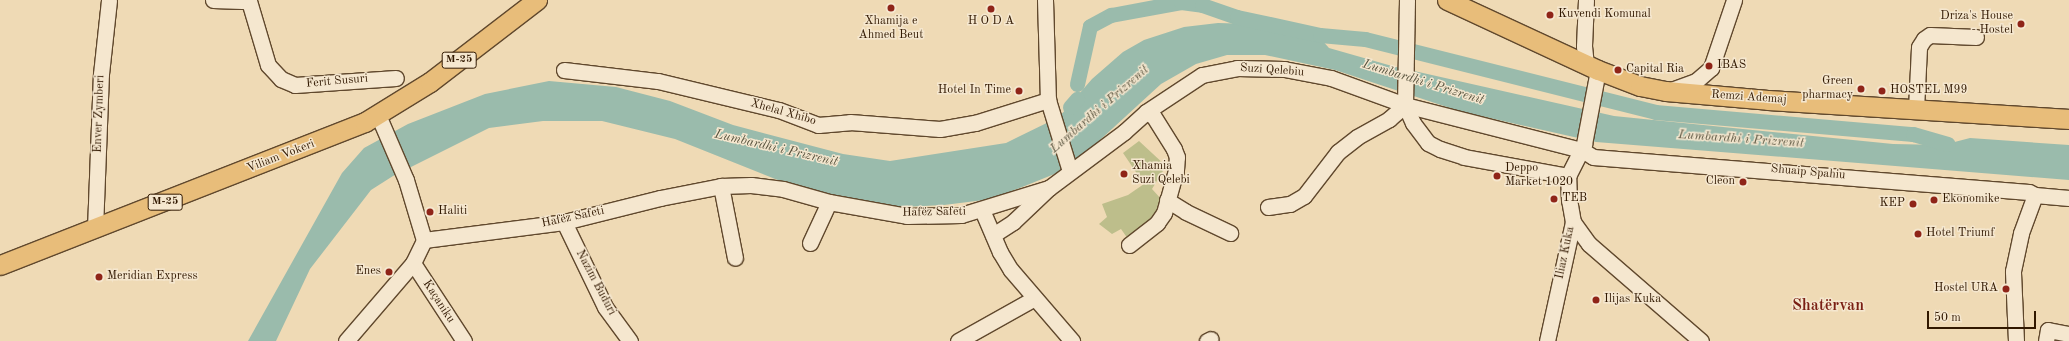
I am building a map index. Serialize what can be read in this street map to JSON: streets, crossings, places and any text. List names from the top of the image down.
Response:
{
  "streets": {
    "main road": ["M-25", "Remzi Ademaj", "Viliam Vokeri"],
    "street": [
      "Suzi Qelebiu",
      "Ferit Susuri",
      "Xhelal Xhibo",
      "Enver Zymberi",
      "Shuaip Spahiu",
      "Hafëz Safeti",
      "Iliaz Kuka",
      "Nazim Buduri",
      "Kaçaniku"
    ]
  },
  "crossings": [
    ["Suzi Qelebiu", "Shuaip Spahiu"],
    ["Suzi Qelebiu", "Hafëz Safeti"],
    ["Suzi Qelebiu", "Iliaz Kuka"],
    ["Remzi Ademaj", "Iliaz Kuka"],
    ["Enver Zymberi", "Viliam Vokeri"],
    ["Shuaip Spahiu", "Iliaz Kuka"],
    ["Hafëz Safeti", "Nazim Buduri"]
  ],
  "districts": ["Shatërvan"],
  "water": ["Lumbardhi i Prizrenit"],
  "places": [
    "Xhamija e Ahmed Beut",
    "H O D A",
    "Kuvendi Komunal",
    "Driza's House - Hostel",
    "IBAS",
    "Capital Ria",
    "Green pharmacy",
    "Hotel In Time",
    "HOSTEL M99",
    "Xhamia Suzi Qelebi",
    "Deppo Market 1020",
    "Cleon",
    "TEB",
    "Ekonomike",
    "KEP",
    "Haliti",
    "Hotel Triumf",
    "Enes",
    "Meridian Express",
    "Hostel URA",
    "Ilijas Kuka"
  ],
  "scale_bar": "50 m"
}
